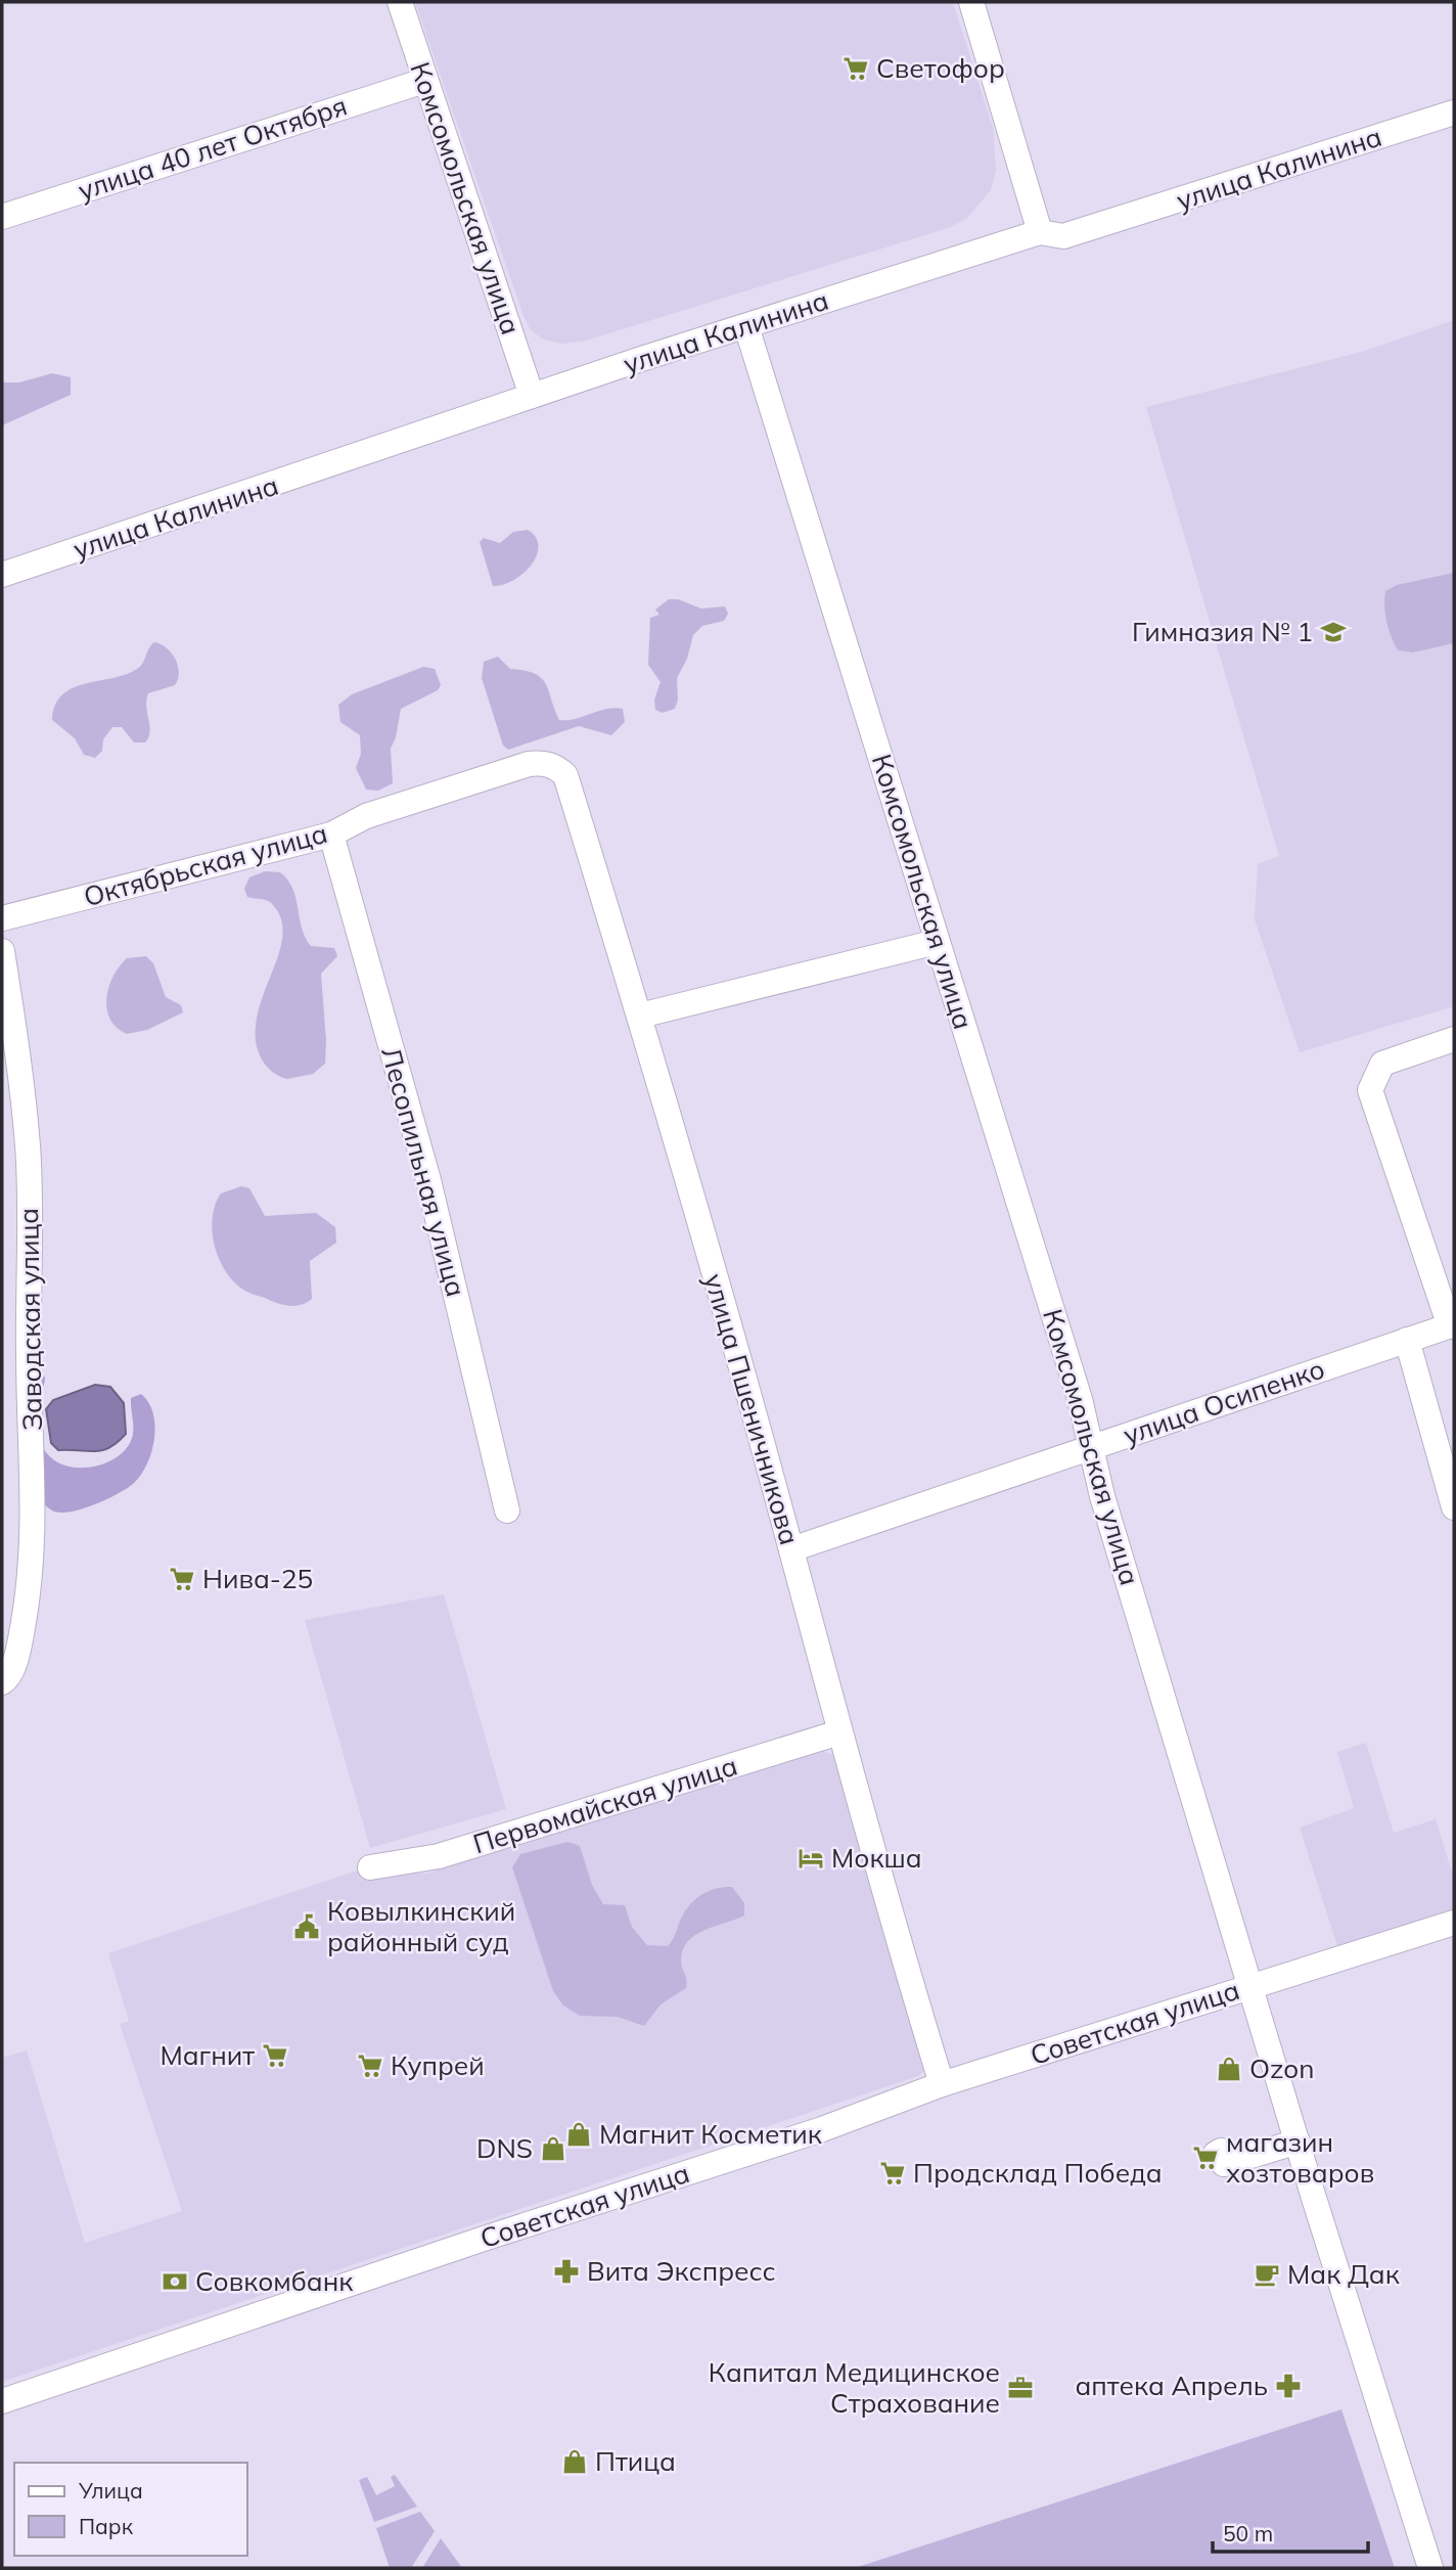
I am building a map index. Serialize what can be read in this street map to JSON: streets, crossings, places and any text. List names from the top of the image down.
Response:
{
  "streets": {
    "street": [
      "улица 40 лет Октября",
      "улица Калинина",
      "Комсомольская улица",
      "Октябрьская улица",
      "Лесопильная улица",
      "Заводская улица",
      "улица Осипенко",
      "улица Пшеничникова",
      "Первомайская улица",
      "Советская улица"
    ]
  },
  "crossings": [
    ["улица 40 лет Октября", "Комсомольская улица"],
    ["улица Калинина", "Комсомольская улица"],
    ["Комсомольская улица", "улица Осипенко"],
    ["Комсомольская улица", "Советская улица"],
    ["Октябрьская улица", "Лесопильная улица"],
    ["Октябрьская улица", "улица Пшеничникова"],
    ["улица Осипенко", "улица Пшеничникова"],
    ["улица Пшеничникова", "Первомайская улица"],
    ["улица Пшеничникова", "Советская улица"]
  ],
  "places": {
    "supermarket": [
      "Светофор",
      "Нива-25",
      "Магнит",
      "Купрей",
      "магазин хозтоваров",
      "Продсклад Победа"
    ],
    "school or university": ["Гимназия № 1"],
    "hotel": ["Мокша"],
    "public building": ["Ковылкинский районный суд"],
    "shop": [
      "Ozon",
      "Магнит Косметик",
      "DNS",
      "Птица"
    ],
    "pharmacy": ["Вита Экспресс", "аптека Апрель"],
    "cafe": ["Мак Дак"],
    "bank": ["Совкомбанк"],
    "office": ["Капитал Медицинское Страхование"]
  },
  "legend": ["Улица", "Парк"],
  "scale_bar": "50 m"
}
